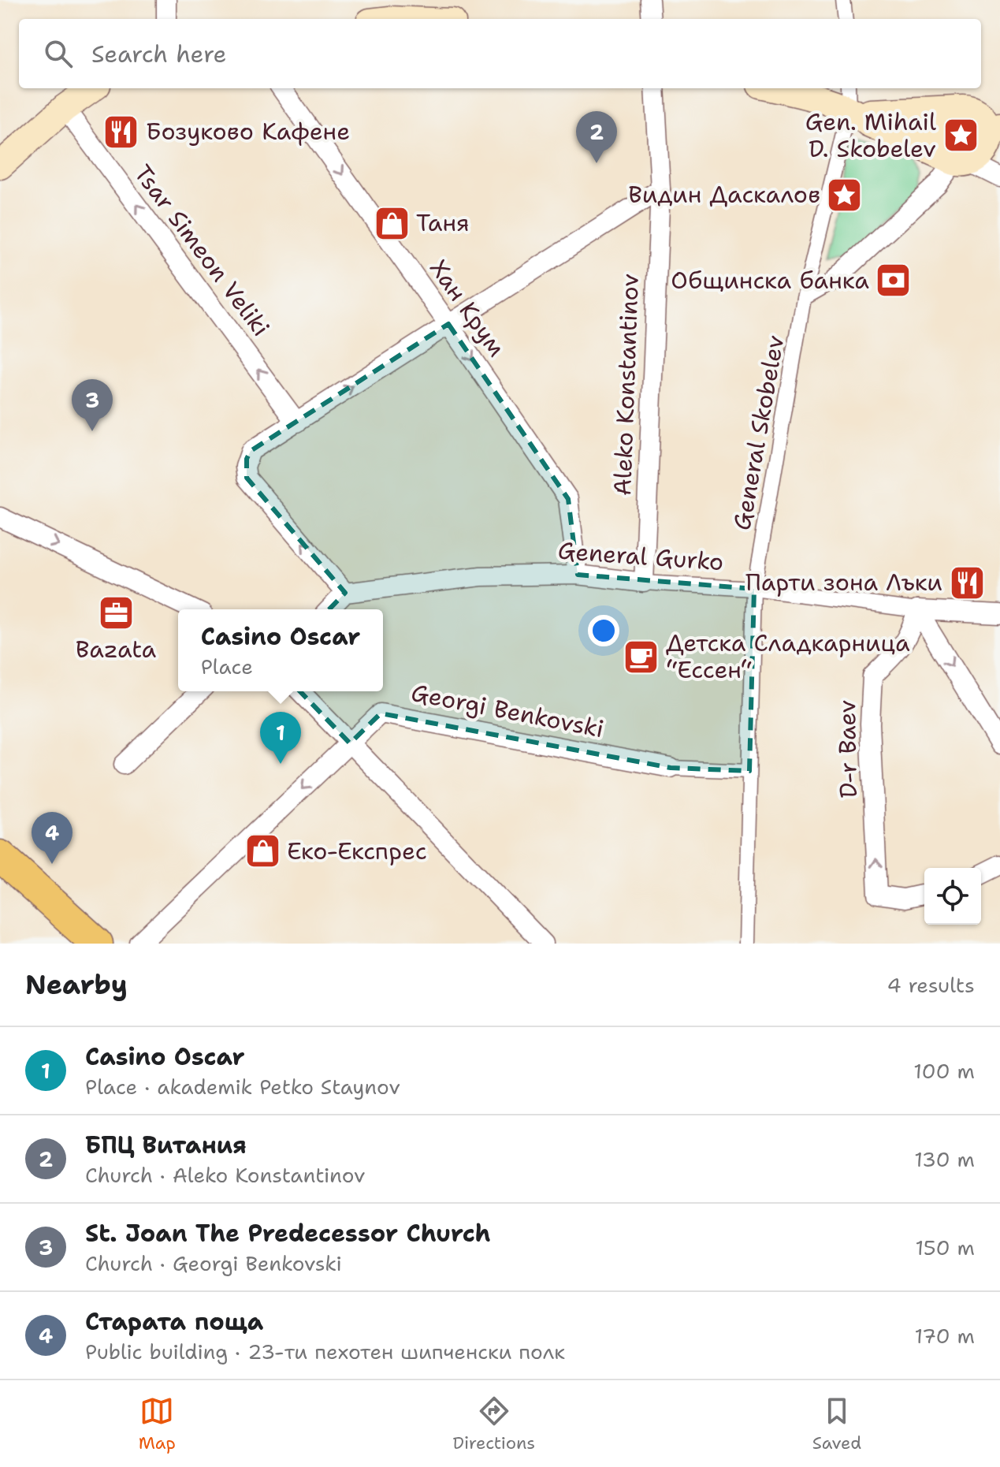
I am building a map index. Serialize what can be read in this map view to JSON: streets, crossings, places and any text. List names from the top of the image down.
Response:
{
  "streets": {
    "street": [
      "Tsar Simeon Veliki",
      "Хан Крум",
      "Aleko Konstantinov",
      "General Skobelev",
      "General Gurko",
      "Georgi Benkovski",
      "D-r Baev"
    ]
  },
  "crossings": [
    ["Хан Крум", "General Gurko"],
    ["Aleko Konstantinov", "General Gurko"],
    ["General Skobelev", "General Gurko"],
    ["General Gurko", "D-r Baev"]
  ],
  "one_way": ["Tsar Simeon Veliki", "Хан Крум", "D-r Baev"],
  "places": {
    "restaurant": ["Бозуково Кафене", "Парти зона Лъки"],
    "place": ["Gen. Mihail D. Skobelev", "Видин Даскалов"],
    "shop": ["Таня", "Еко-Експрес"],
    "bank": ["Общинска банка"],
    "office": ["Bazata"],
    "cafe": ["Детска Сладкарница “Ессен“"]
  },
  "page": {
    "search": "Search here",
    "pins": [
      "2",
      "3",
      "1",
      "4"
    ],
    "popup": ["Casino Oscar", "Place"],
    "heading": ["Nearby", "4 results"],
    "list": [
      {
        "mark": "1",
        "name": "Casino Oscar",
        "note": "Place · akademik Petko Staynov",
        "value": "100 m"
      },
      {
        "mark": "2",
        "name": "БПЦ Витания",
        "note": "Church · Aleko Konstantinov",
        "value": "130 m"
      },
      {
        "mark": "3",
        "name": "St. Joan The Predecessor Church",
        "note": "Church · Georgi Benkovski",
        "value": "150 m"
      },
      {
        "mark": "4",
        "name": "Старата поща",
        "note": "Public building · 23-ти пехотен шипченски полк",
        "value": "170 m"
      }
    ],
    "nav": ["Map", "Directions", "Saved"]
  }
}
